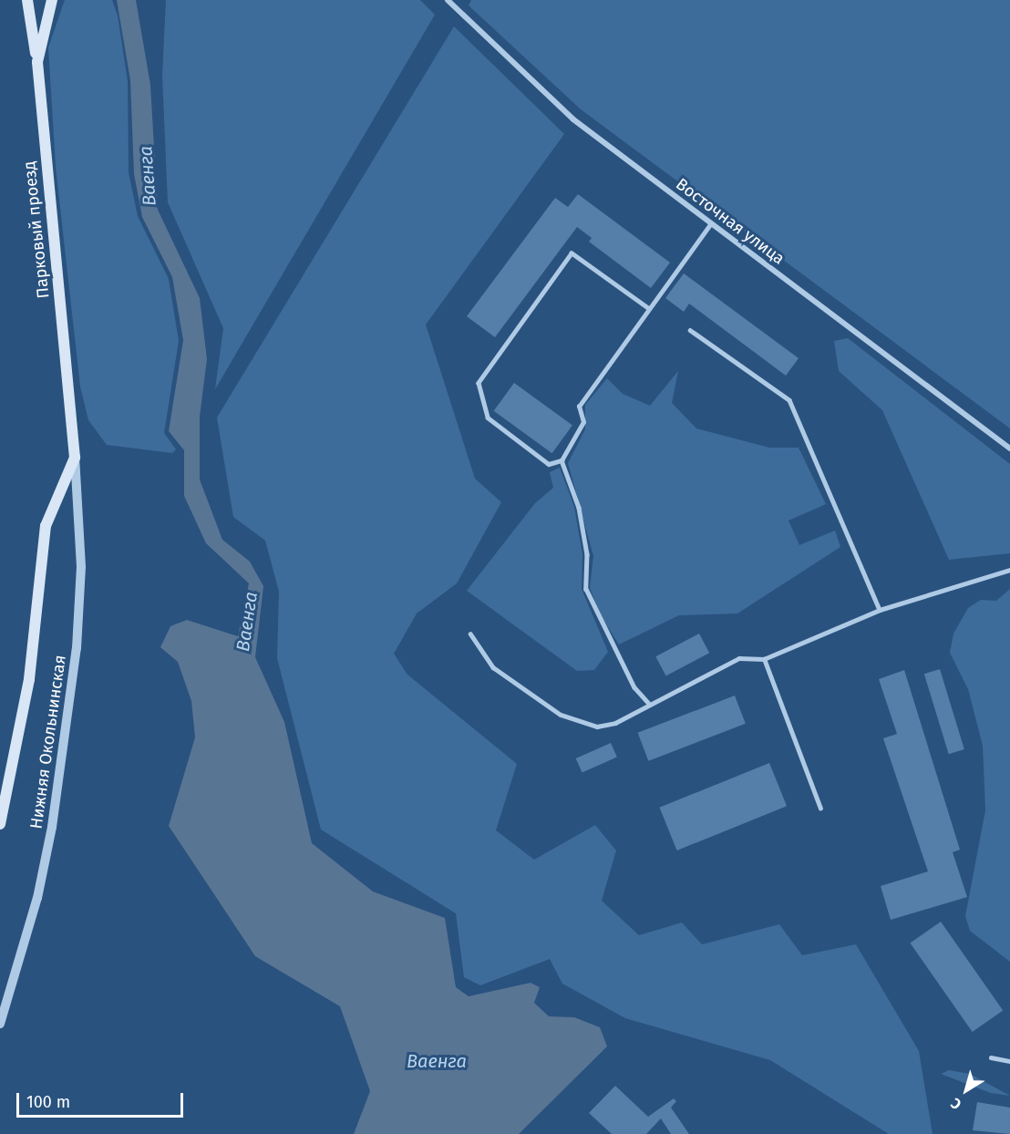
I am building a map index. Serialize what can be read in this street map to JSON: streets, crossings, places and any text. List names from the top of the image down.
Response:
{
  "streets": {
    "main road": ["Парковый проезд"],
    "street": ["Восточная улица", "Нижняя Окольнинская"]
  },
  "crossings": [
    ["Парковый проезд", "Нижняя Окольнинская"]
  ],
  "water": ["Ваенга"],
  "scale_bar": "100 m",
  "north": "bottom left"
}
